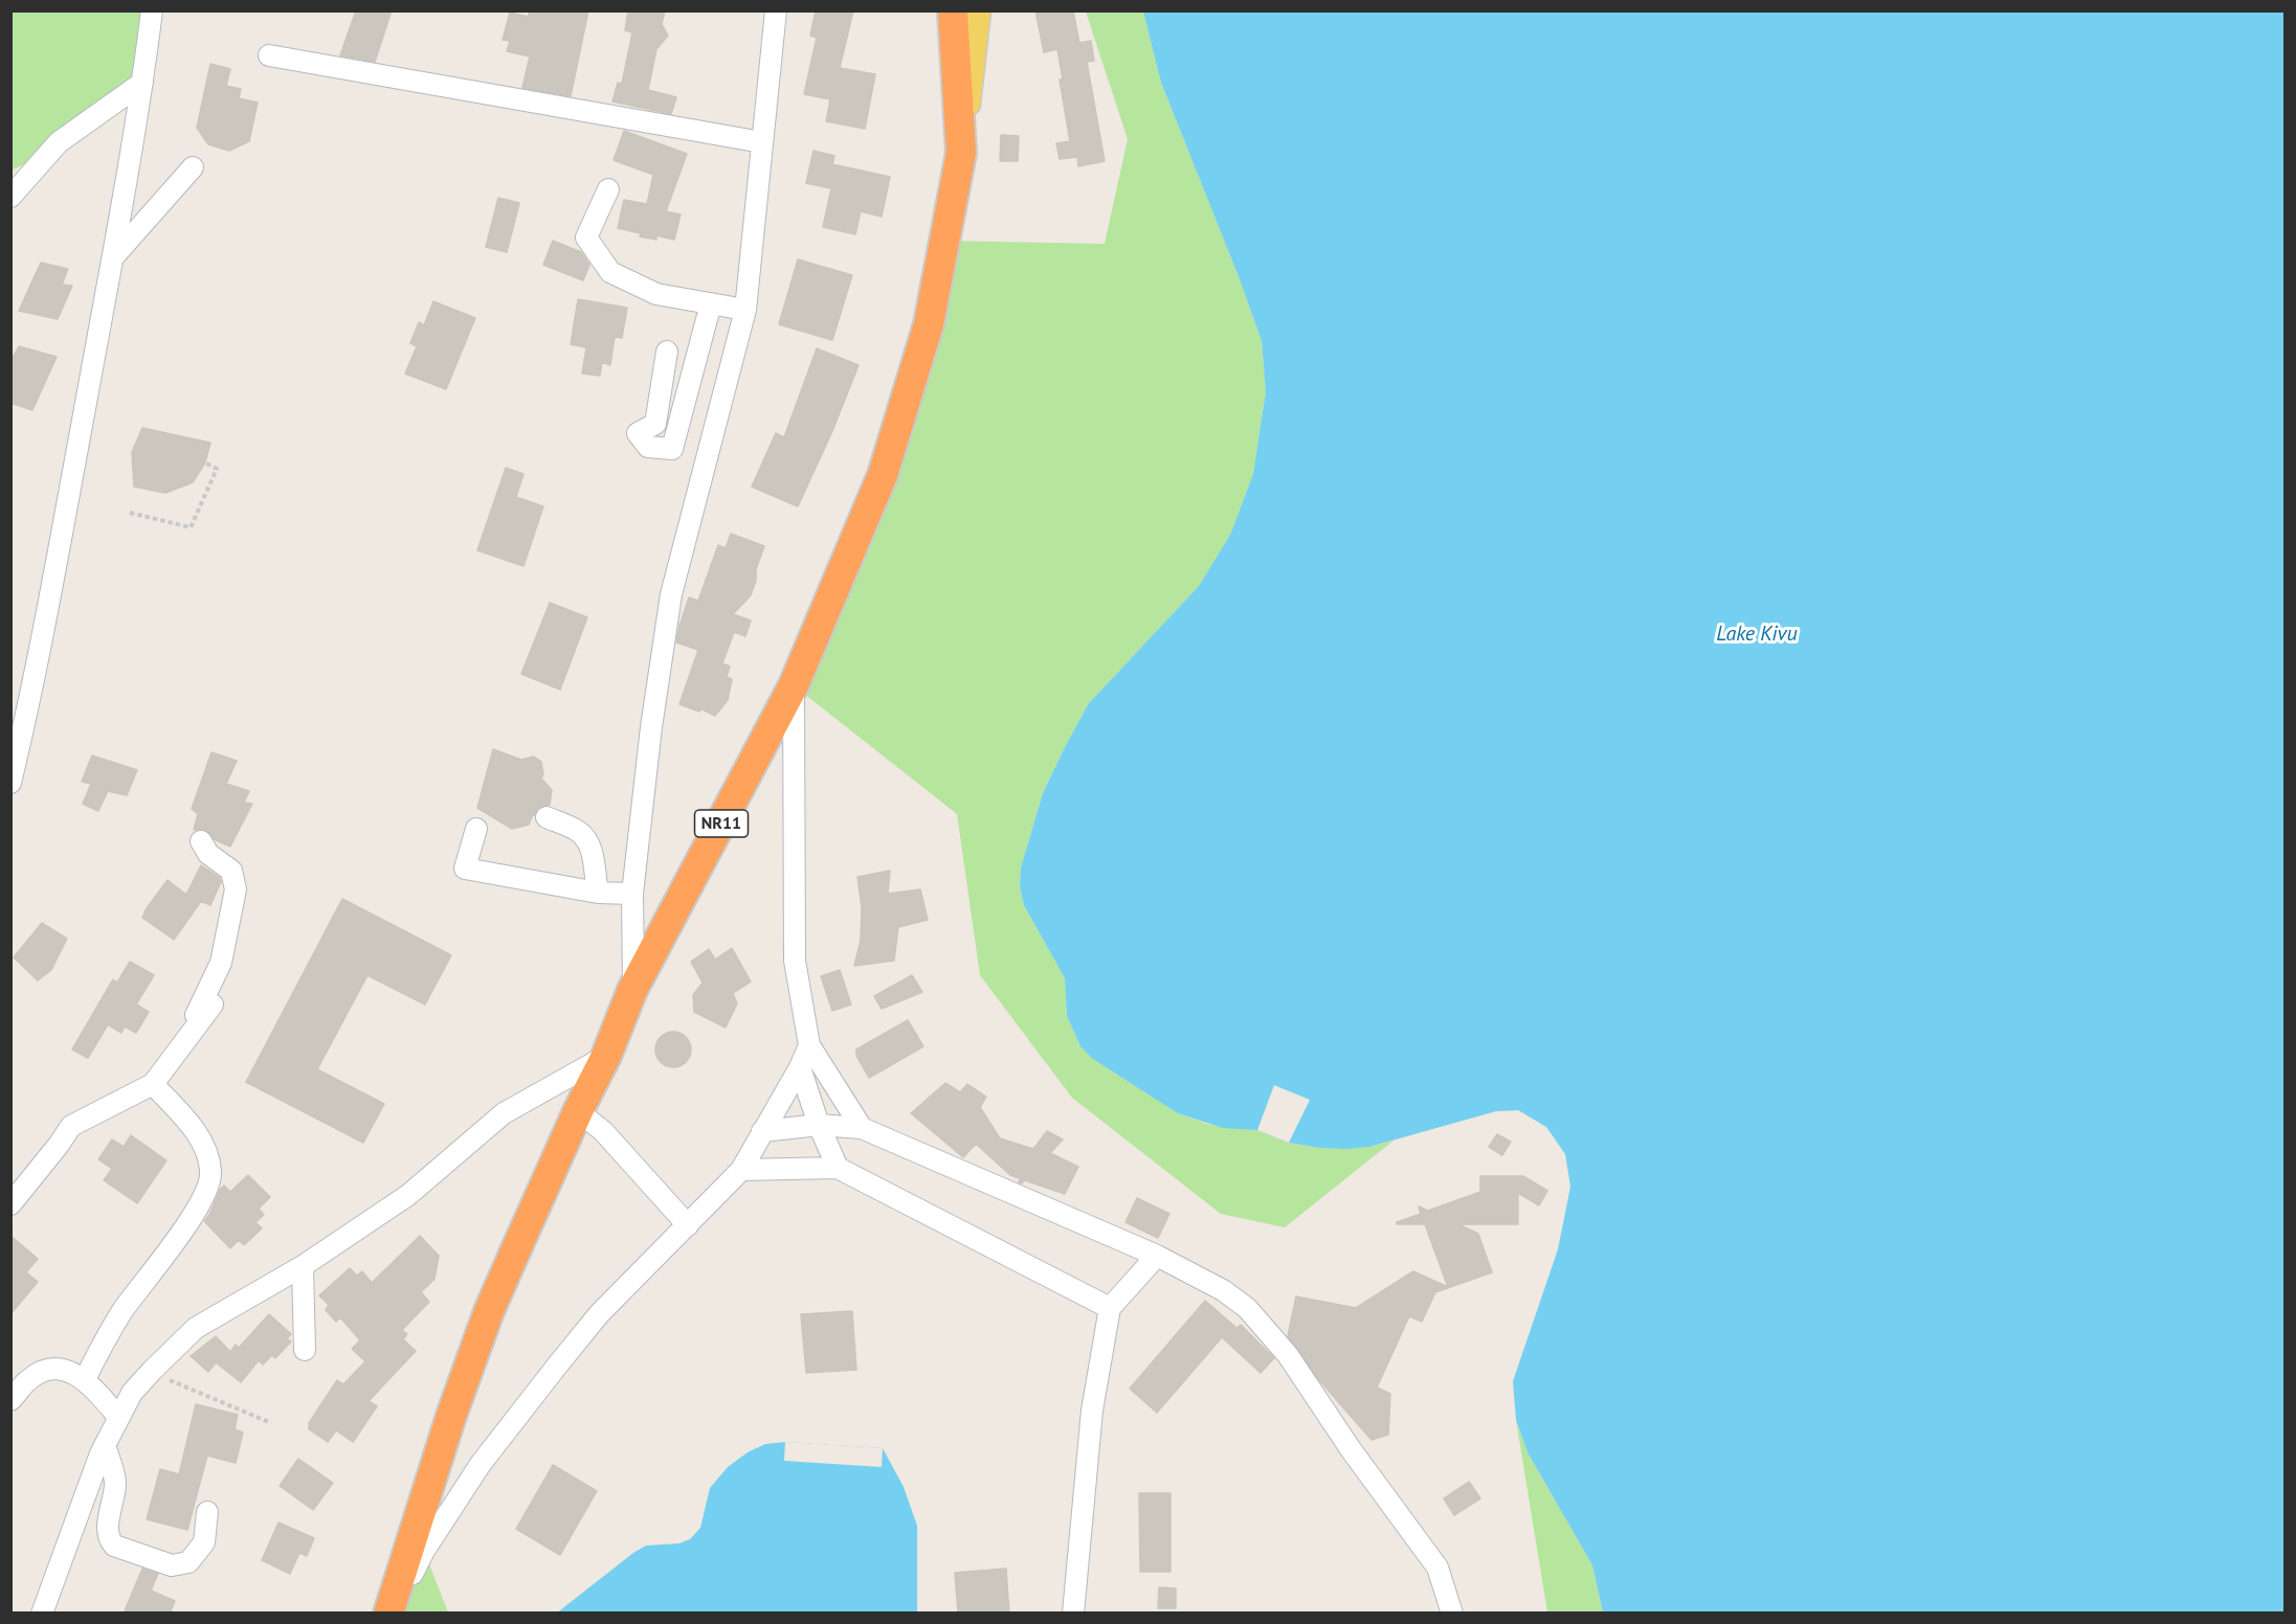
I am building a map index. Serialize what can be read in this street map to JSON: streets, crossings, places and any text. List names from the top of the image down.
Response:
{
  "streets": {
    "highway": ["NR11"]
  },
  "water": ["Lake Kivu"]
}
